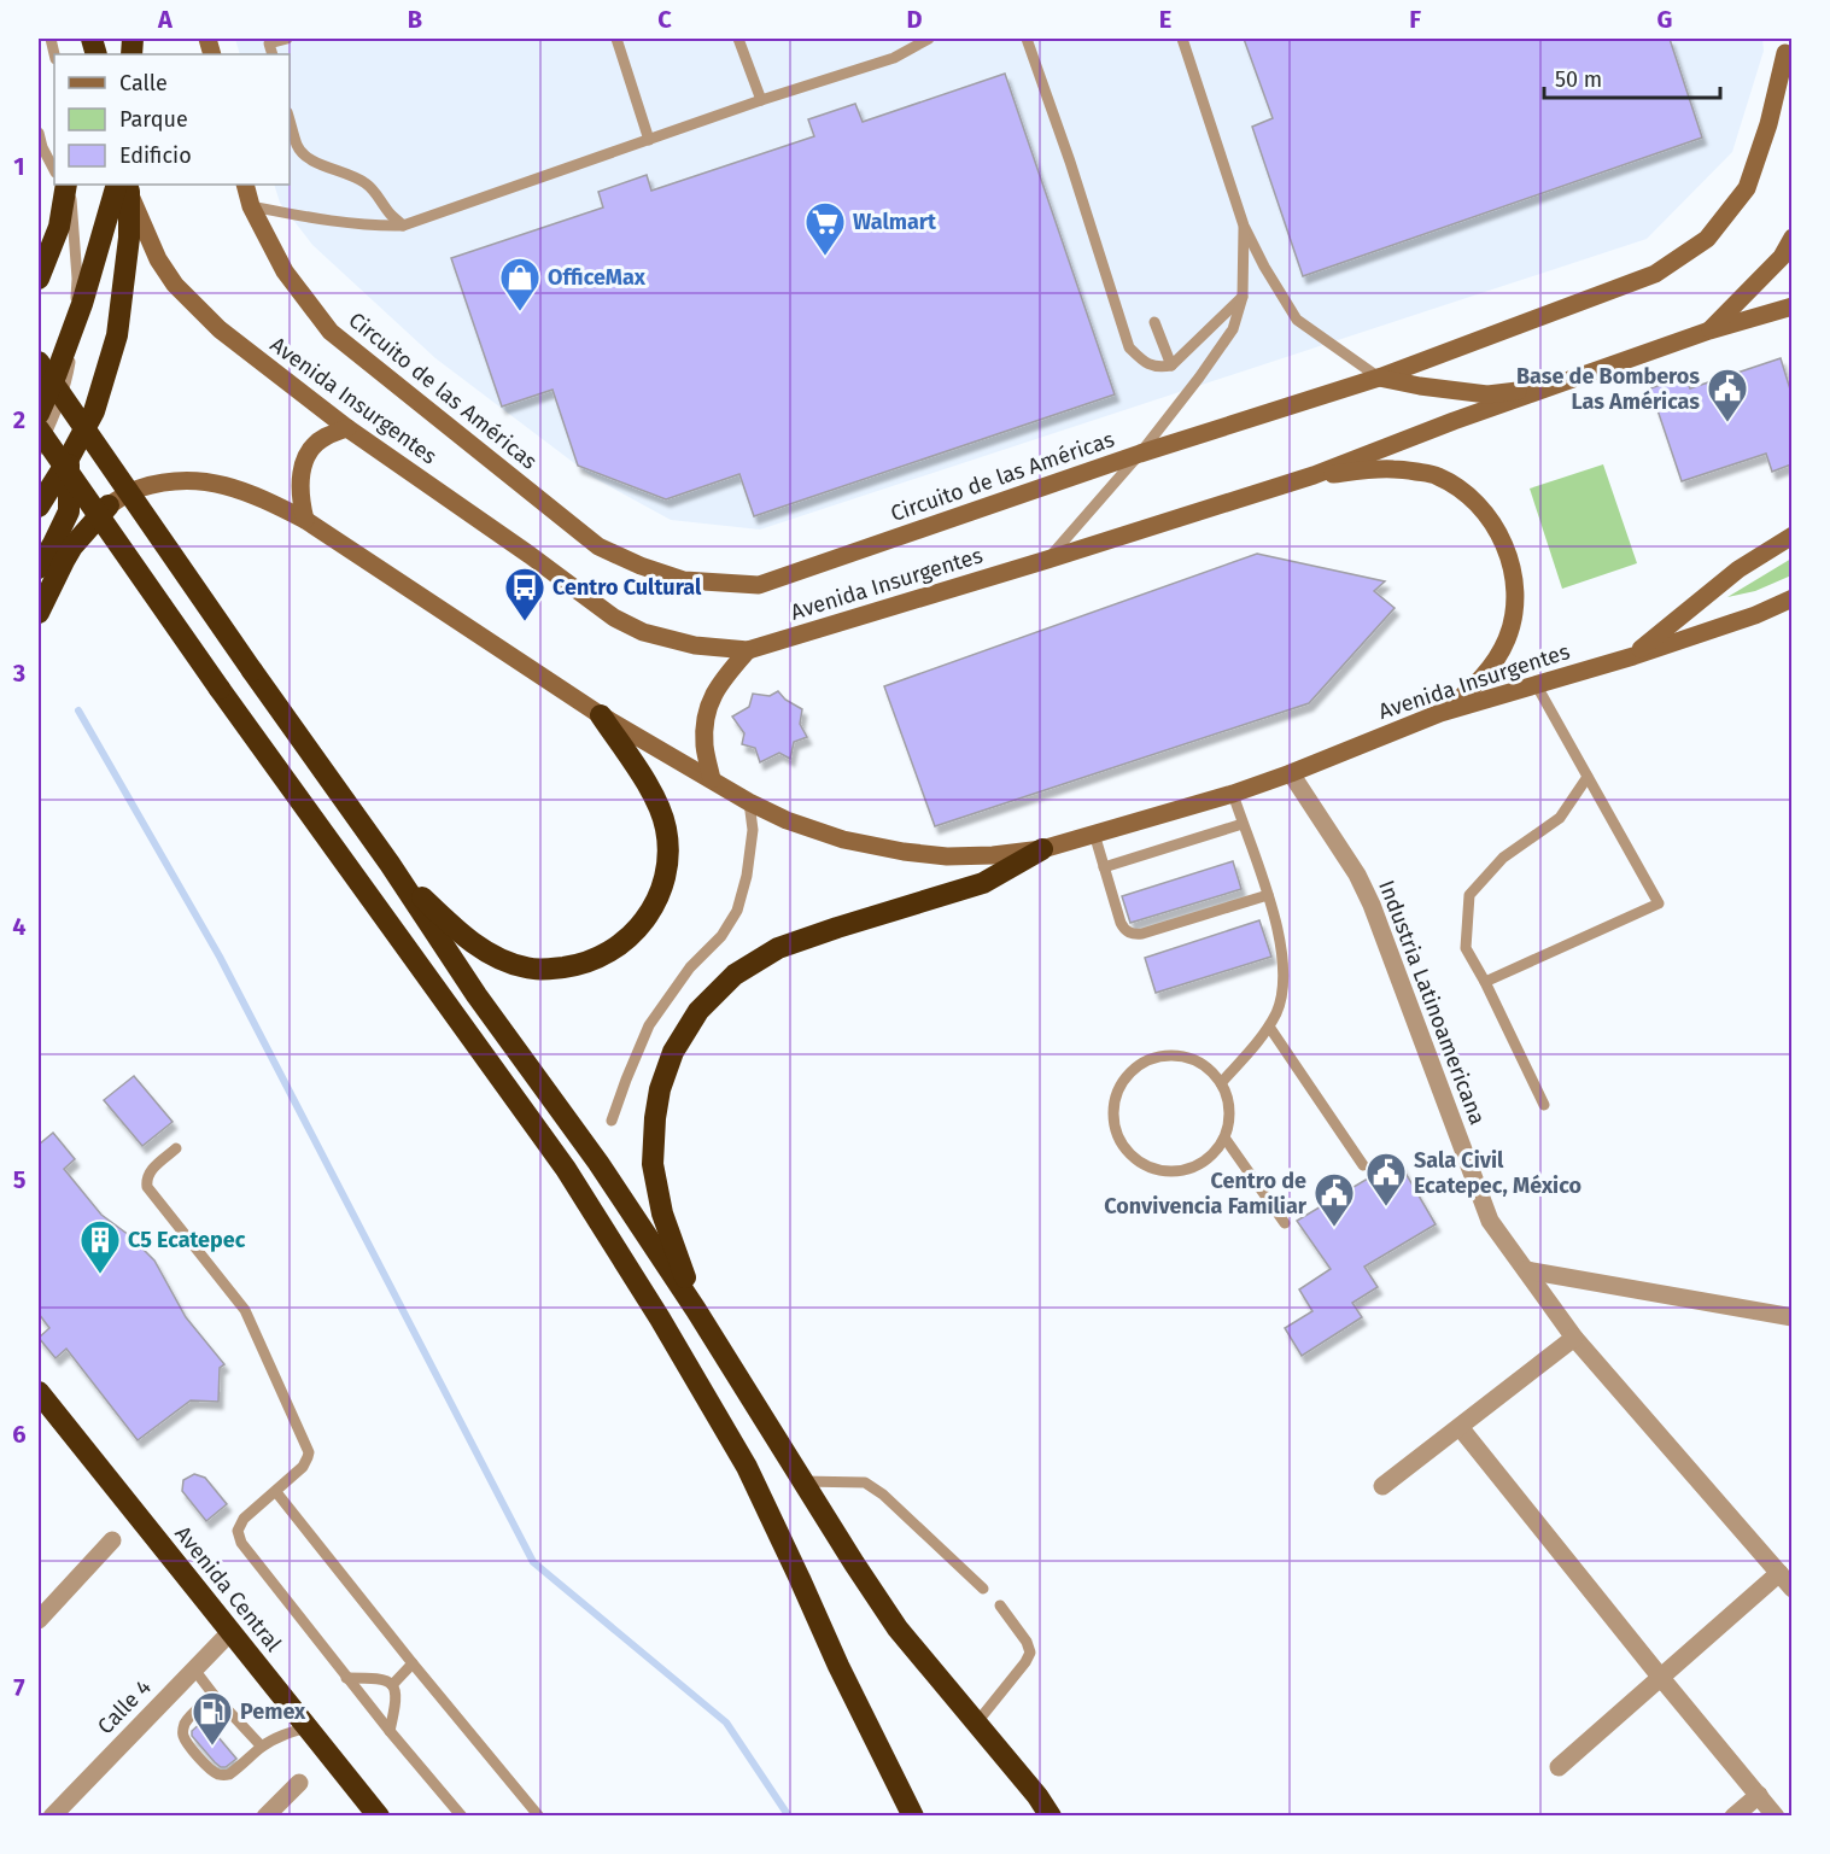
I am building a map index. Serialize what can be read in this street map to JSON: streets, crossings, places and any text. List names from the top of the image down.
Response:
{
  "streets": {
    "highway": ["Avenida Central"],
    "main road": ["Circuito de las Américas", "Avenida Insurgentes"],
    "street": ["Industria Latinoamericana", "Calle 4"]
  },
  "crossings": [
    ["Avenida Insurgentes", "Industria Latinoamericana"],
    ["Avenida Central", "Calle 4"]
  ],
  "places": {
    "supermarket": ["Walmart"],
    "shop": ["OfficeMax"],
    "public building": ["Base de Bomberos Las Américas", "Sala Civil Ecatepec, México", "Centro de Convivencia Familiar"],
    "bus stop": ["Centro Cultural"],
    "building": ["C5 Ecatepec"],
    "fuel station": ["Pemex"]
  },
  "legend": ["Calle", "Parque", "Edificio"],
  "scale_bar": "50 m",
  "grid": {
    "columns": [
      "A",
      "B",
      "C",
      "D",
      "E",
      "F",
      "G"
    ],
    "rows": [
      "1",
      "2",
      "3",
      "4",
      "5",
      "6",
      "7"
    ]
  }
}
